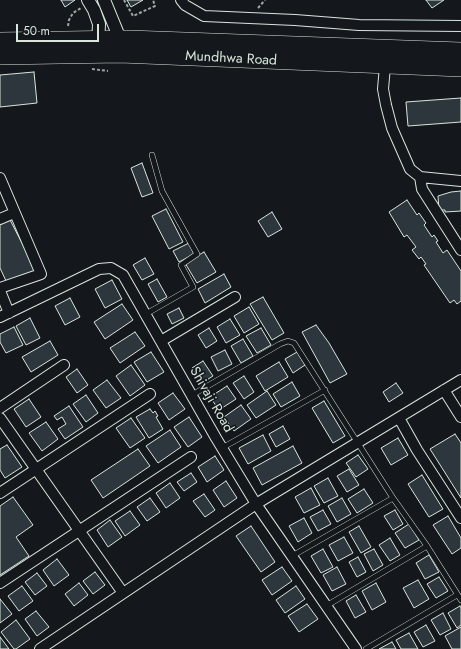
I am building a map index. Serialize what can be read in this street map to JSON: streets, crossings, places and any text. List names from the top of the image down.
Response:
{
  "streets": {
    "highway": ["Mundhwa Road"],
    "street": ["Shivaji Road"]
  },
  "scale_bar": "50 m"
}
